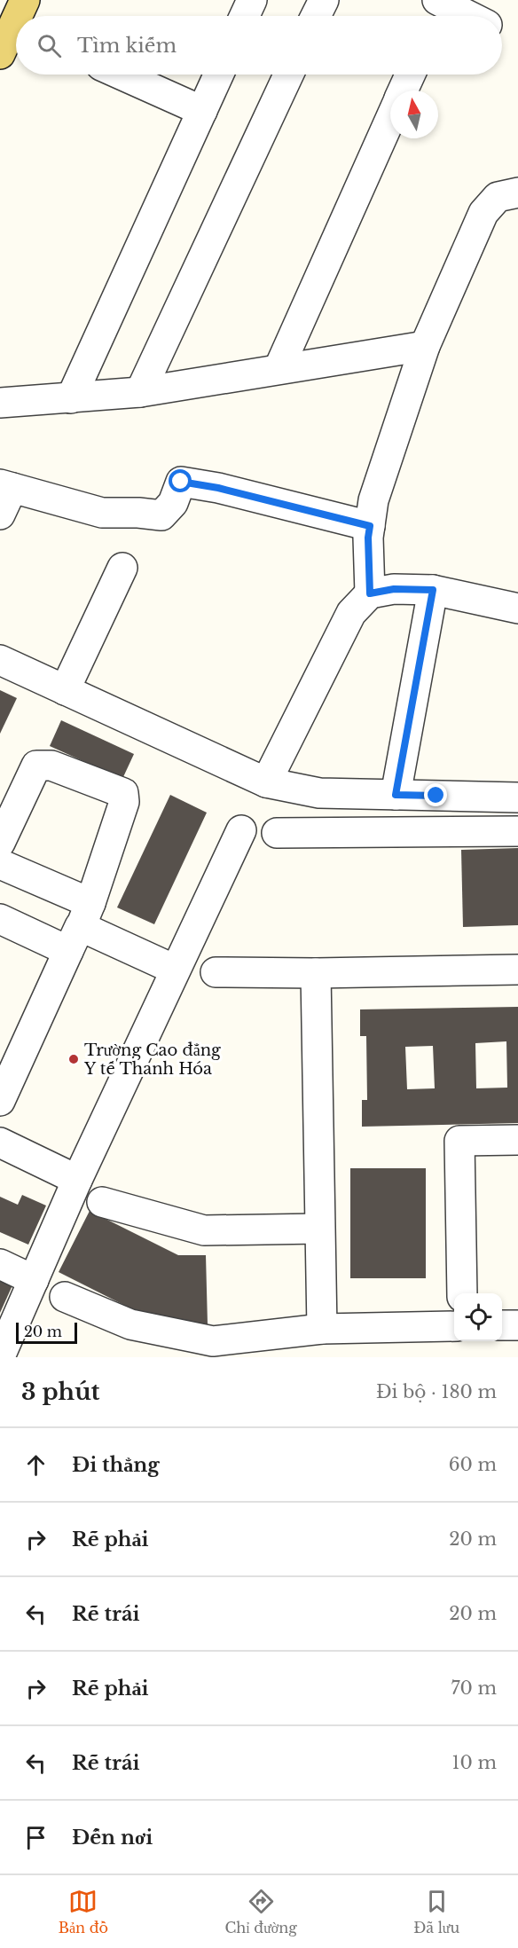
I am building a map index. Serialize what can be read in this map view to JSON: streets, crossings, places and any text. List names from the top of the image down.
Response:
{
  "places": ["Trường Cao đẳng Y tế Thanh Hóa"],
  "scale_bar": "20 m",
  "north": "top",
  "page": {
    "search": "Tìm kiếm",
    "scale": "20 m",
    "heading": ["3 phút", "Đi bộ · 180 m"],
    "list": [
      ["Đi thẳng", "60 m"],
      ["Rẽ phải", "20 m"],
      ["Rẽ trái", "20 m"],
      ["Rẽ phải", "70 m"],
      ["Rẽ trái", "10 m"],
      "Đến nơi"
    ],
    "nav": ["Bản đồ", "Chỉ đường", "Đã lưu"]
  }
}
